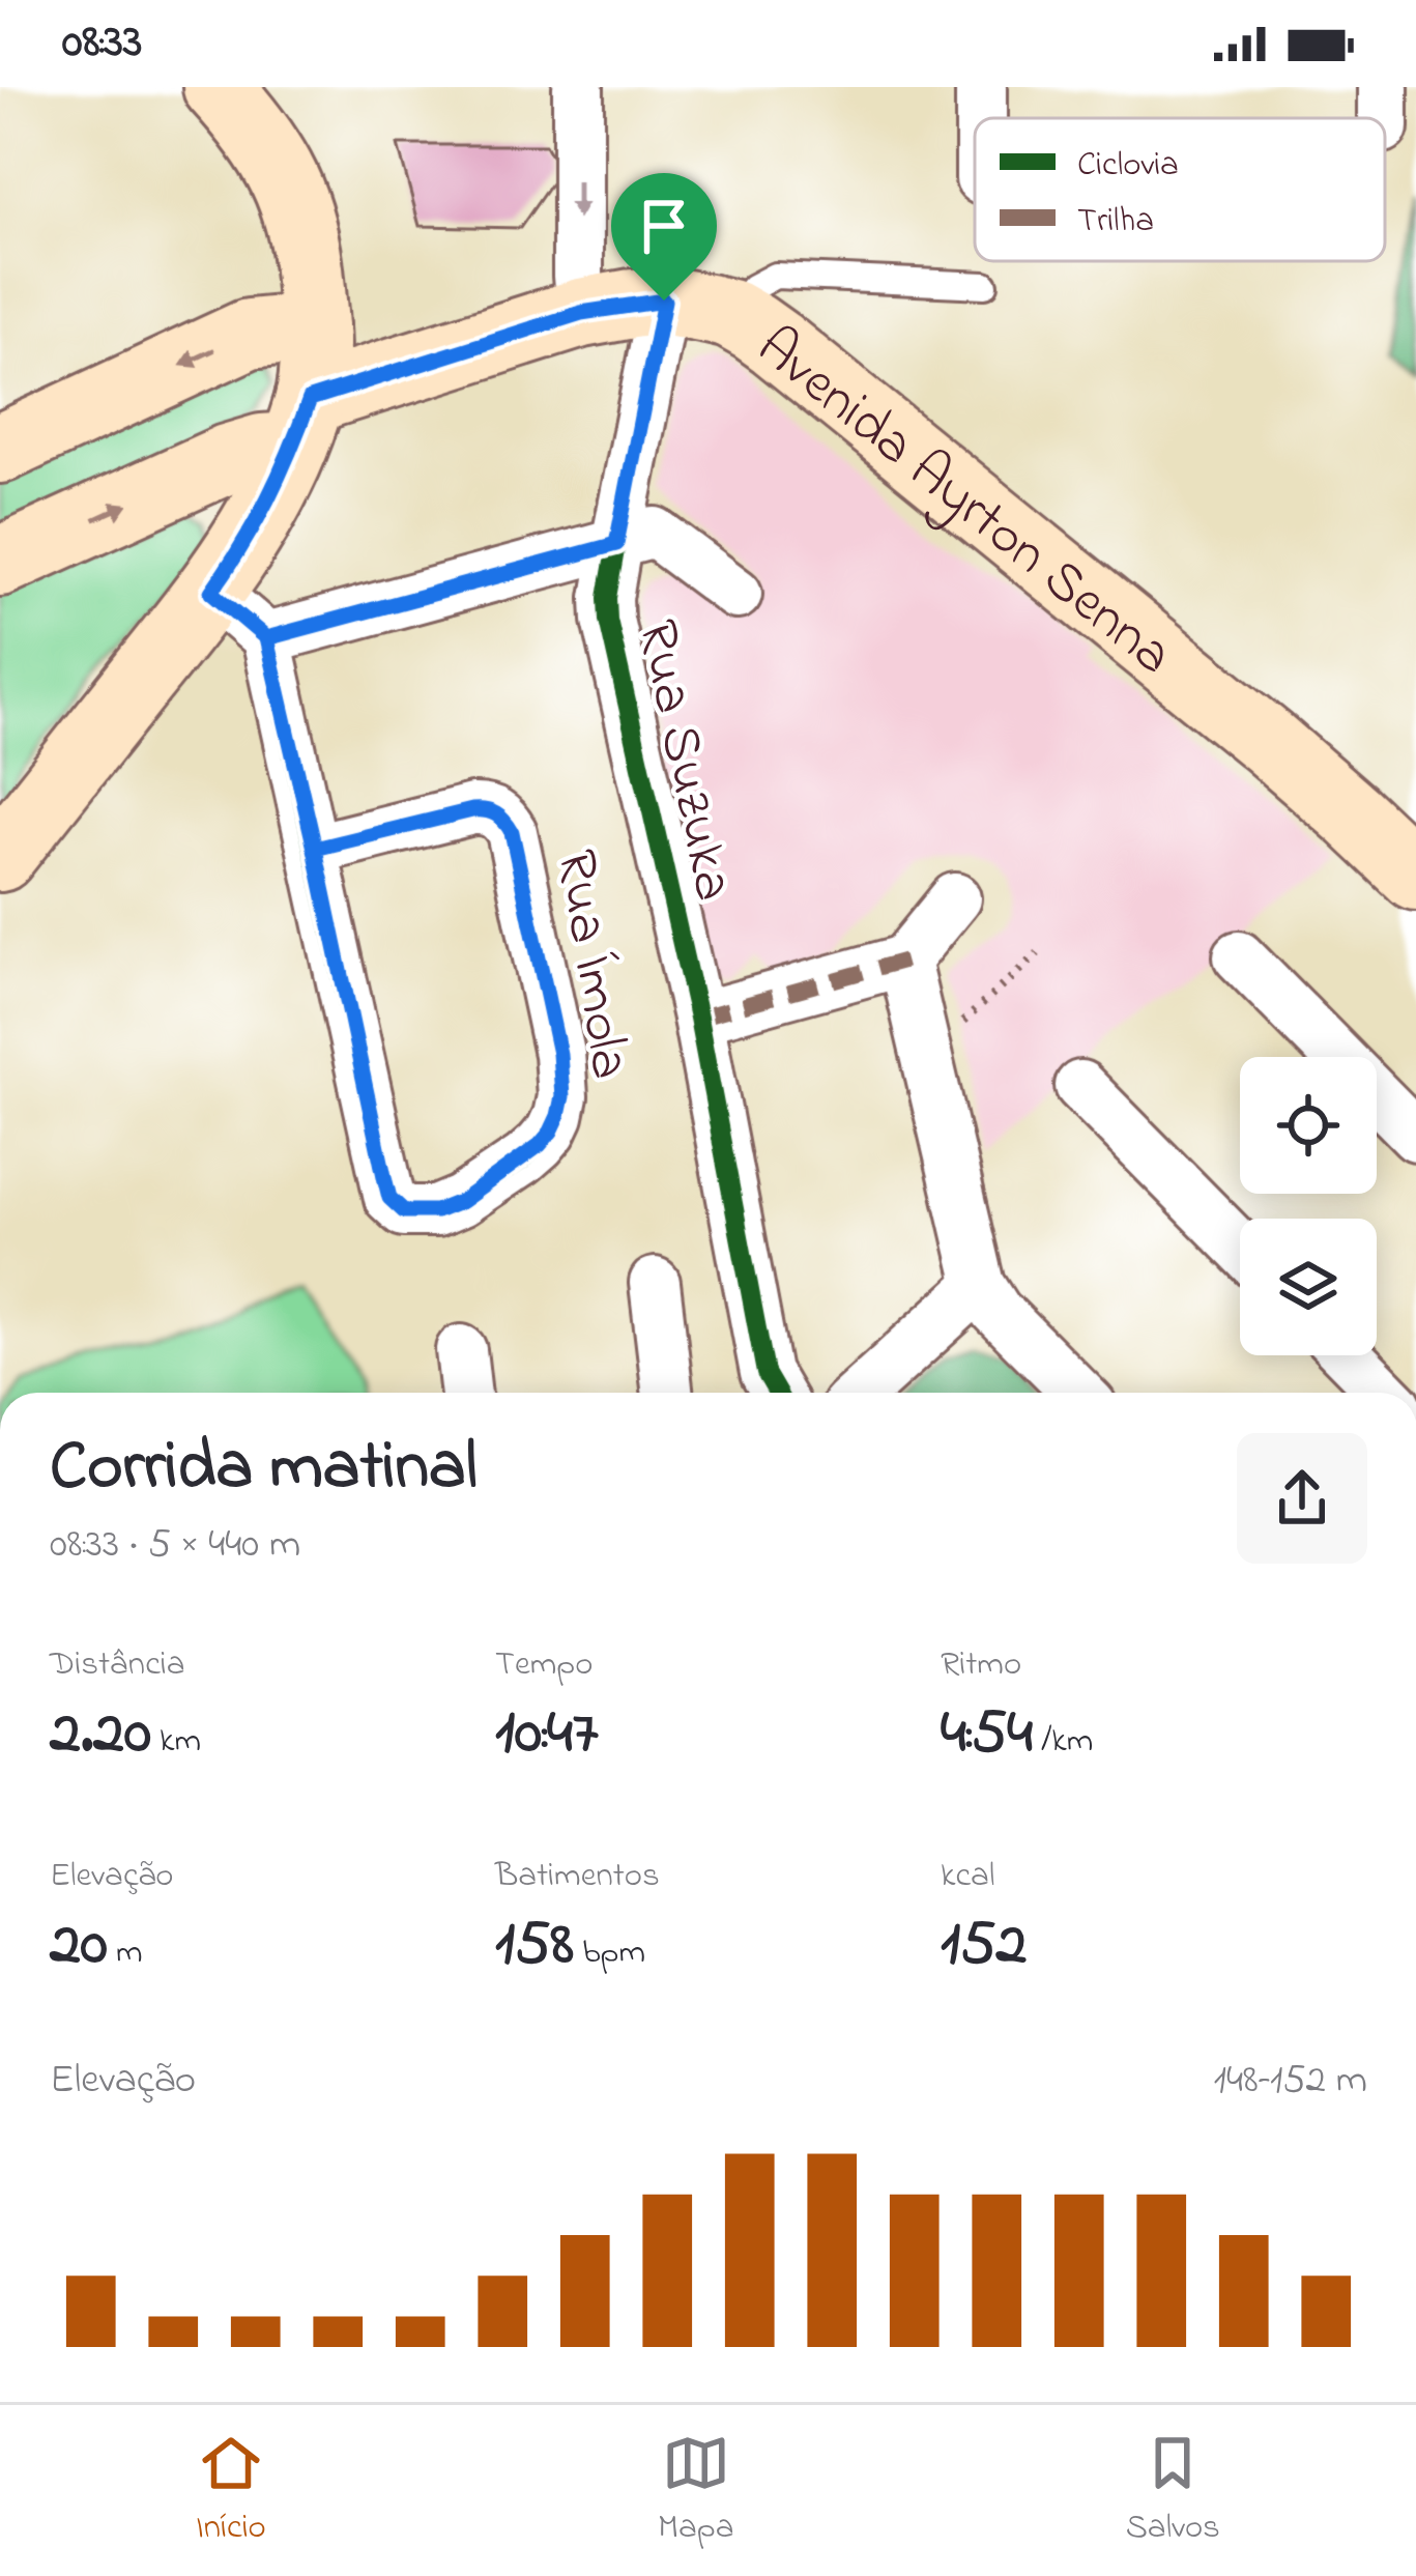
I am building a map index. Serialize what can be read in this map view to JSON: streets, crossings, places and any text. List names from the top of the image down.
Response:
{
  "streets": {
    "main road": ["Avenida Ayrton Senna"],
    "street": ["Rua Suzuka", "Rua Ímola"]
  },
  "crossings": [
    ["Avenida Ayrton Senna", "Rua Suzuka"]
  ],
  "legend": ["Ciclovia", "Trilha"],
  "page": {
    "status": "08:33",
    "heading": ["Corrida matinal", "08:33 · 5 × 440 m"],
    "stats": [
      ["Distância", "2.20 km"],
      ["Tempo", "10:47"],
      ["Ritmo", "4:54 /km"],
      ["Elevação", "20 m"],
      ["Batimentos", "158 bpm"],
      ["kcal", "152"]
    ],
    "chart": ["Elevação", "148–152 m"],
    "tabs": ["Início", "Mapa", "Salvos"]
  }
}
